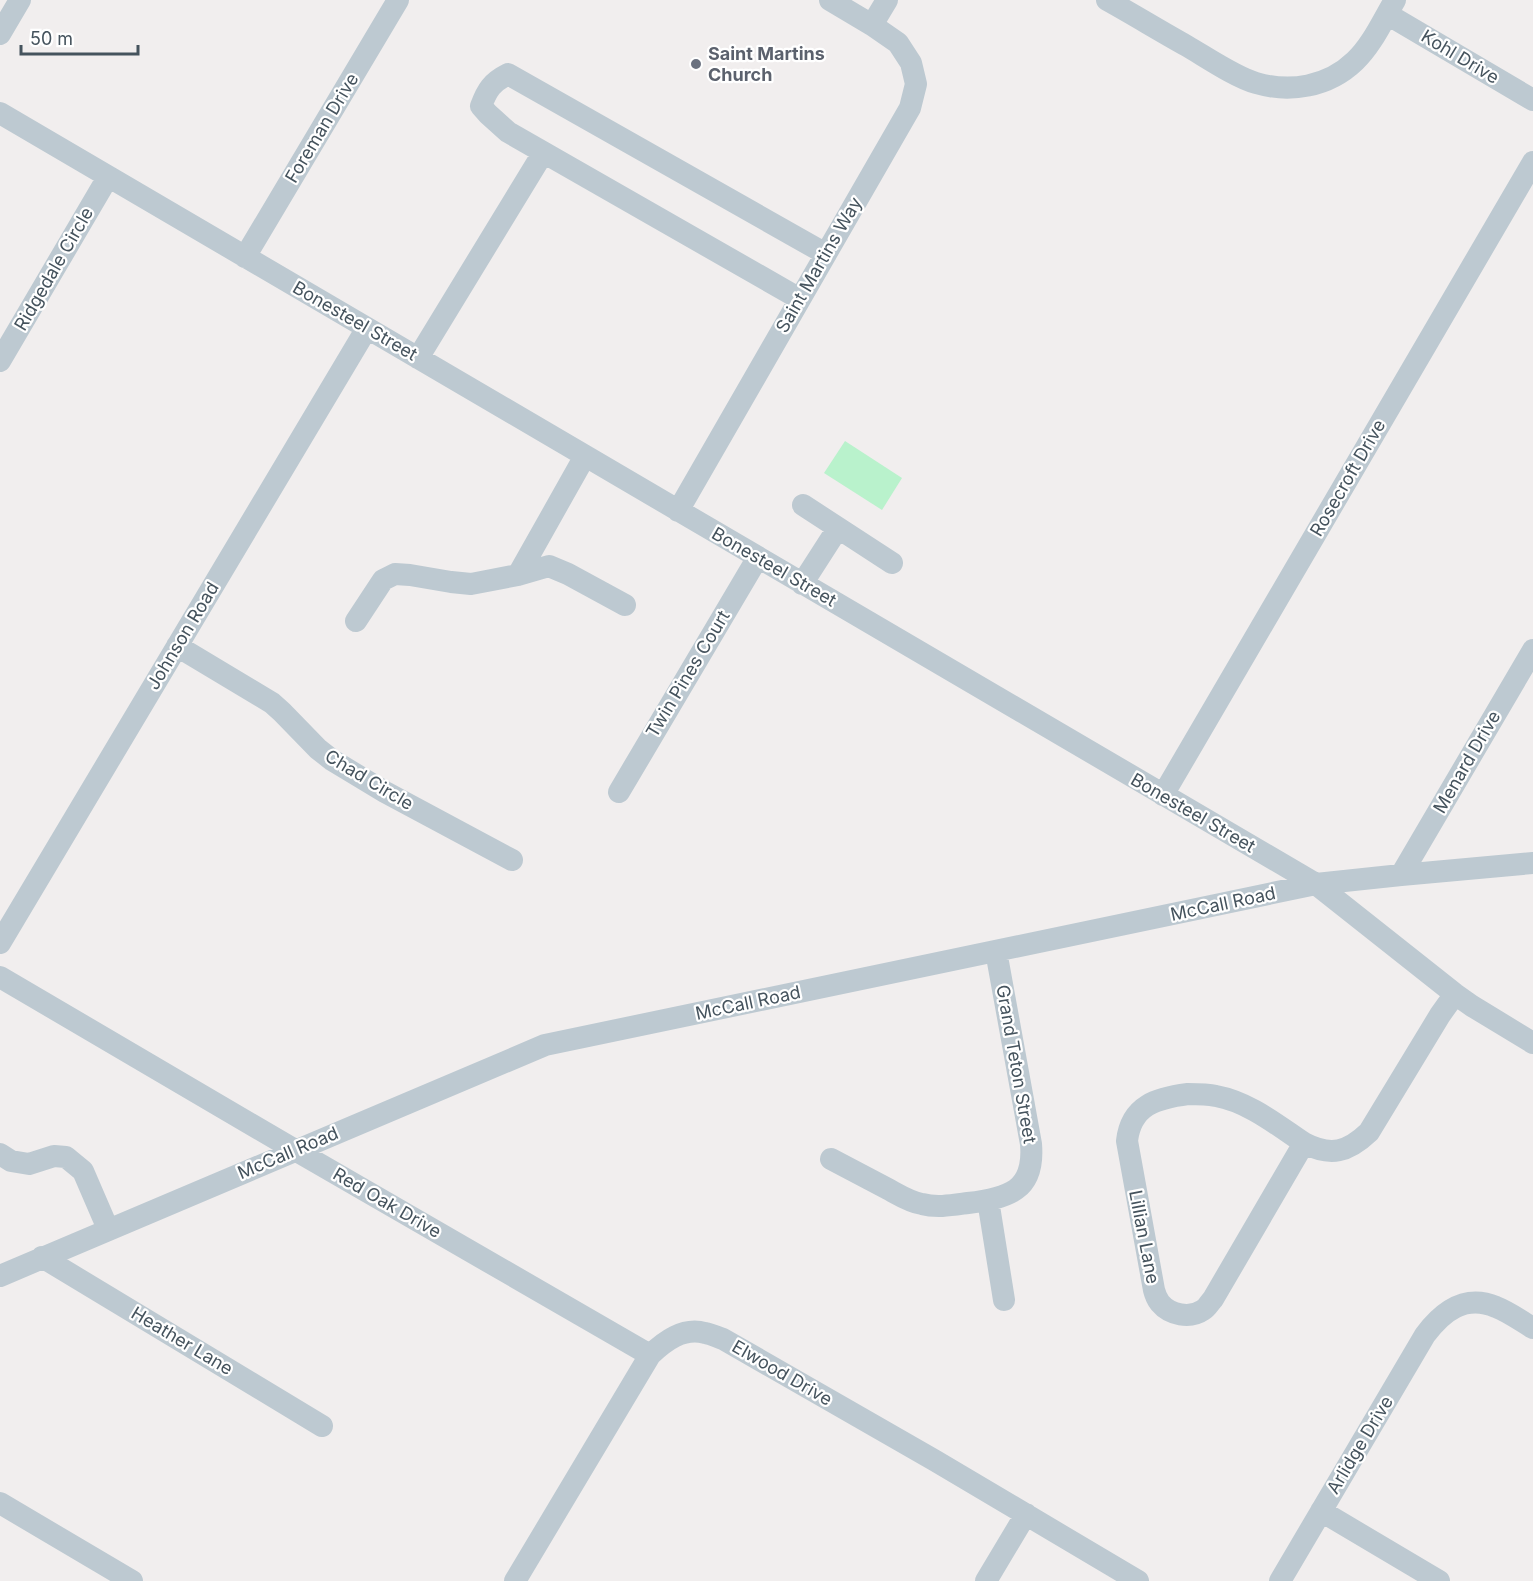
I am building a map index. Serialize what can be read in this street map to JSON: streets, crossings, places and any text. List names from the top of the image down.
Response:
{
  "streets": {
    "street": [
      "Kohl Drive",
      "Foreman Drive",
      "Saint Martins Way",
      "Ridgedale Circle",
      "Bonesteel Street",
      "Rosecroft Drive",
      "Johnson Road",
      "Twin Pines Court",
      "Menard Drive",
      "Chad Circle",
      "McCall Road",
      "Grand Teton Street",
      "Red Oak Drive",
      "Lillian Lane",
      "Heather Lane",
      "Elwood Drive",
      "Arlidge Drive"
    ]
  },
  "crossings": [
    ["Foreman Drive", "Bonesteel Street"],
    ["Saint Martins Way", "Bonesteel Street"],
    ["Ridgedale Circle", "Bonesteel Street"],
    ["Bonesteel Street", "Rosecroft Drive"],
    ["Bonesteel Street", "Johnson Road"],
    ["Bonesteel Street", "Twin Pines Court"],
    ["Bonesteel Street", "McCall Road"],
    ["Bonesteel Street", "Lillian Lane"],
    ["Johnson Road", "Chad Circle"],
    ["Menard Drive", "McCall Road"],
    ["McCall Road", "Grand Teton Street"],
    ["McCall Road", "Red Oak Drive"],
    ["McCall Road", "Heather Lane"],
    ["Red Oak Drive", "Elwood Drive"]
  ],
  "places": ["Saint Martins Church"],
  "scale_bar": "50 m"
}
